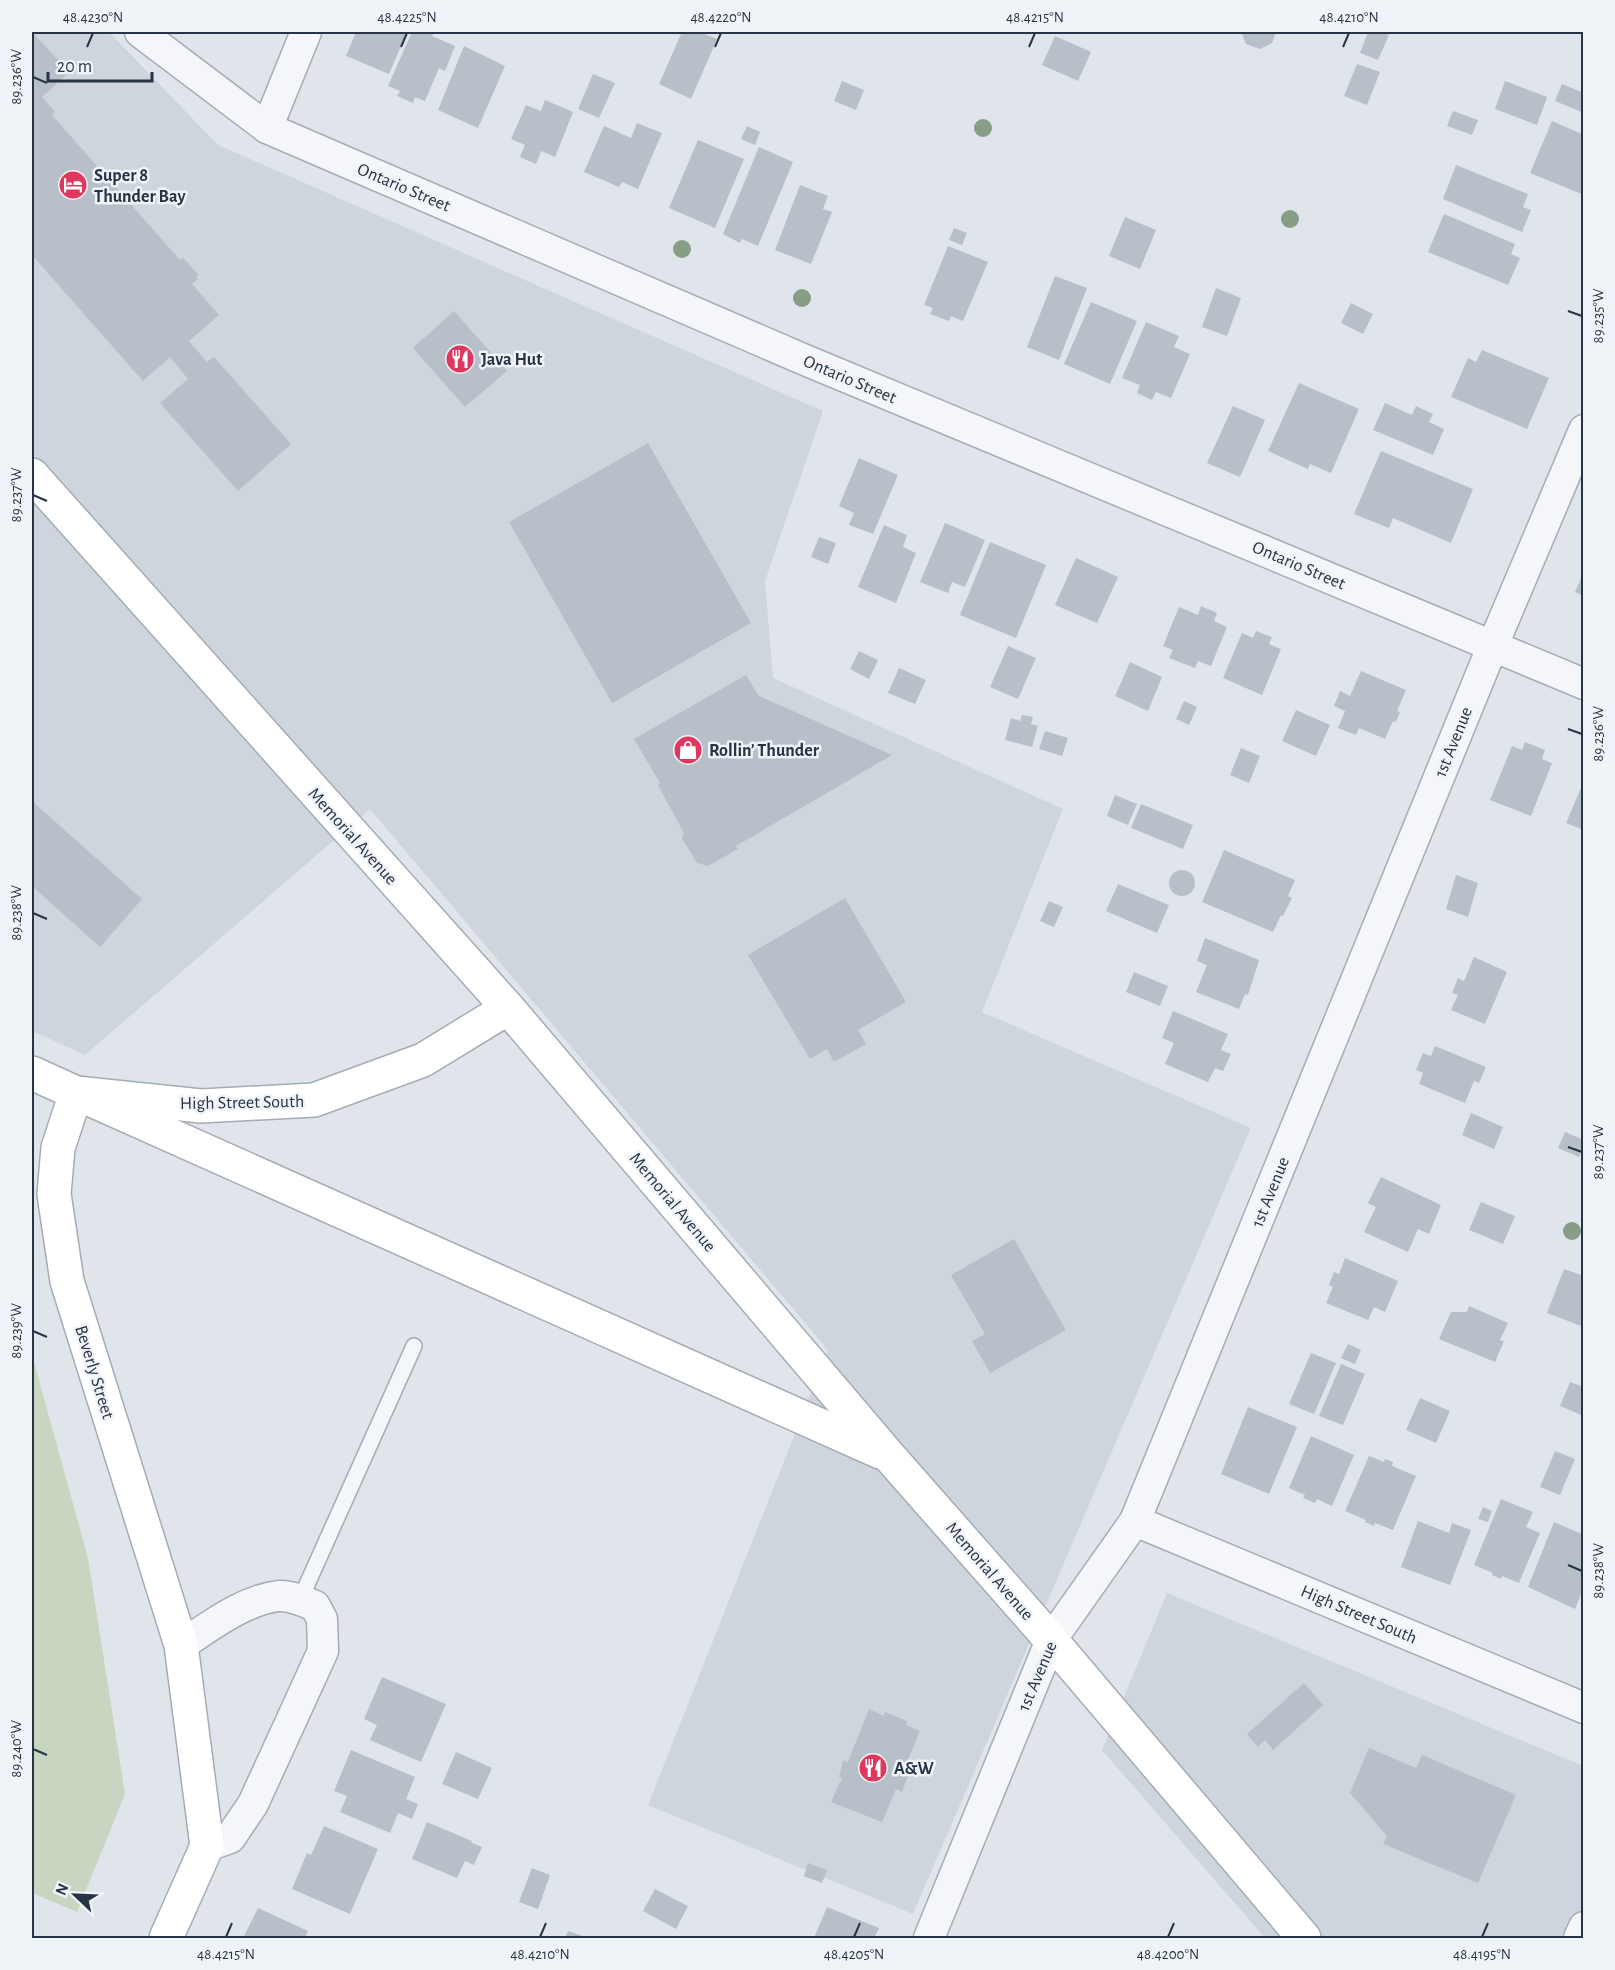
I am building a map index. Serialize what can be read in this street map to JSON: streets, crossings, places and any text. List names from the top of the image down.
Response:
{
  "streets": {
    "main road": ["Memorial Avenue", "High Street South", "Beverly Street"],
    "street": ["Ontario Street", "1st Avenue"]
  },
  "crossings": [
    ["Ontario Street", "1st Avenue"],
    ["1st Avenue", "Memorial Avenue"],
    ["1st Avenue", "High Street South"],
    ["Memorial Avenue", "High Street South"],
    ["High Street South", "Beverly Street"]
  ],
  "places": {
    "hotel": ["Super 8 Thunder Bay"],
    "restaurant": ["Java Hut", "A&W"],
    "shop": ["Rollin’ Thunder"]
  },
  "scale_bar": "20 m",
  "north": "top left",
  "coordinates": [
    "48.4230°N",
    "48.4225°N",
    "48.4220°N",
    "48.4215°N",
    "48.4210°N",
    "89.236°W",
    "89.235°W",
    "89.237°W",
    "89.238°W",
    "89.239°W",
    "89.240°W",
    "48.4205°N",
    "48.4200°N",
    "48.4195°N"
  ]
}
